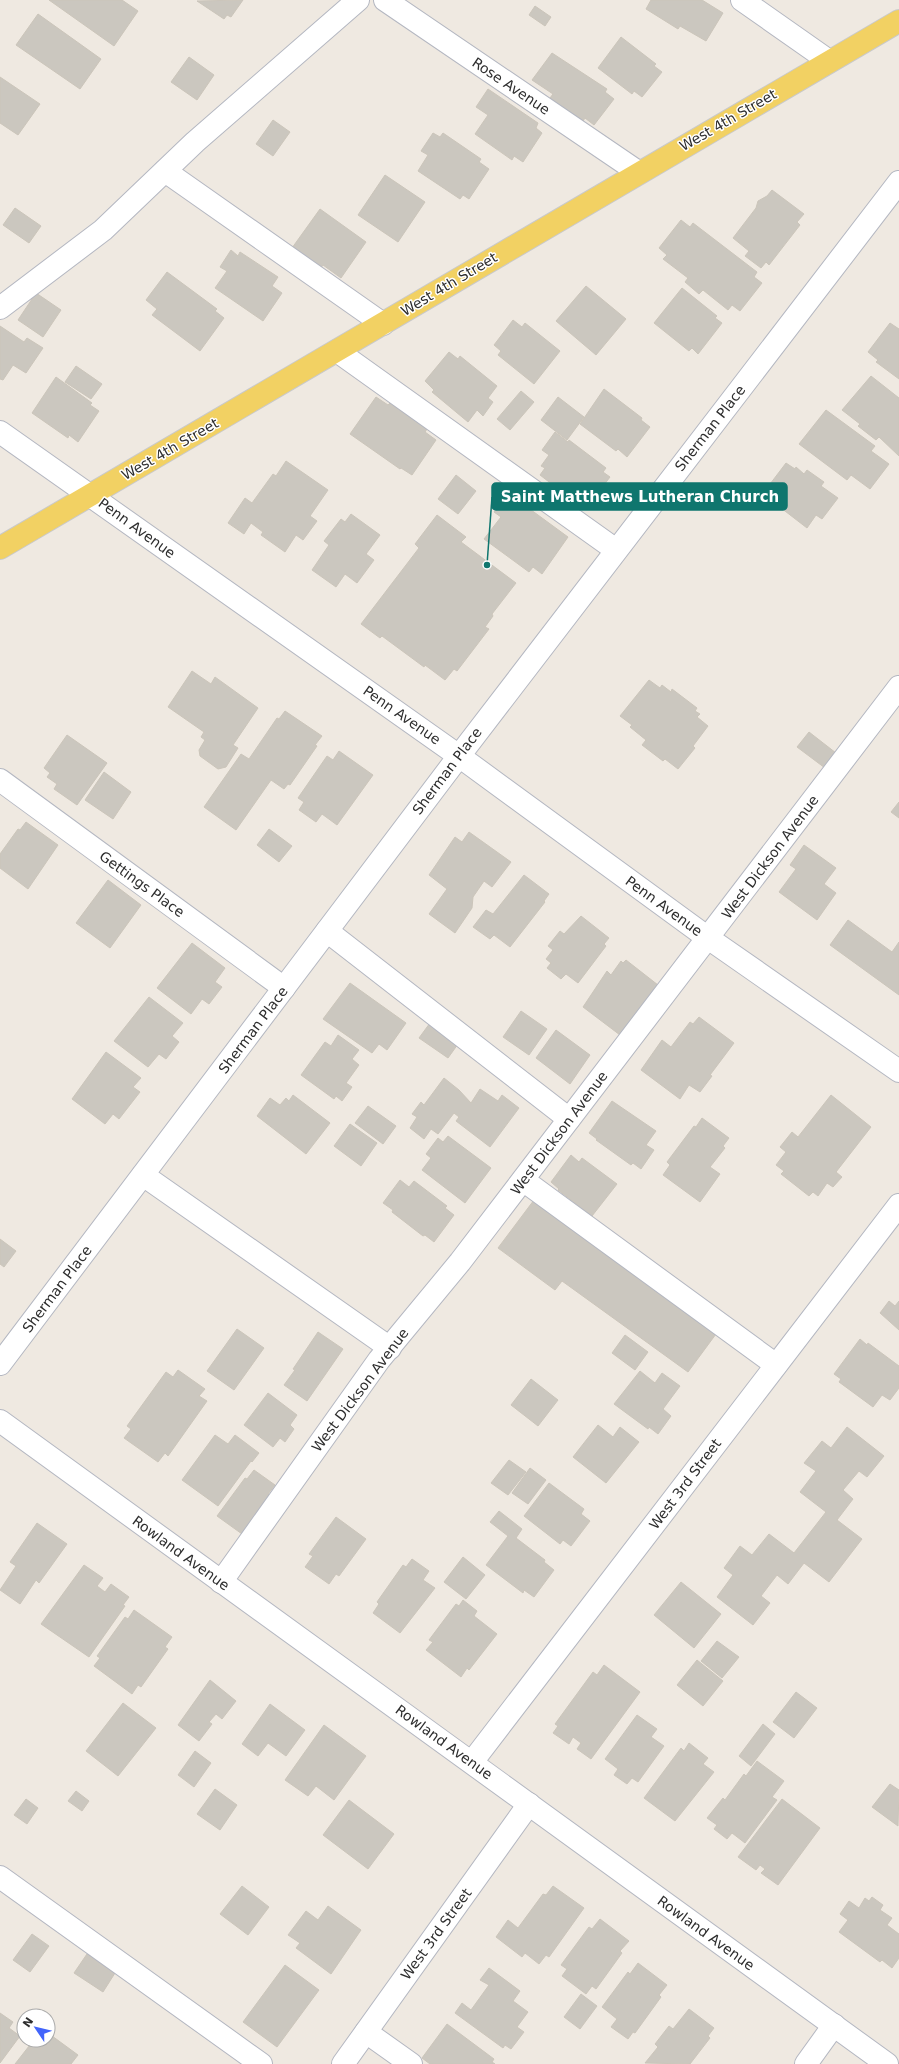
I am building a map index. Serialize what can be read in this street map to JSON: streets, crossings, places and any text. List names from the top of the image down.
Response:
{
  "streets": {
    "main road": ["West 4th Street"],
    "street": [
      "Rose Avenue",
      "Sherman Place",
      "Penn Avenue",
      "West Dickson Avenue",
      "Gettings Place",
      "West 3rd Street",
      "Rowland Avenue"
    ]
  },
  "crossings": [
    ["Rose Avenue", "West 4th Street"],
    ["West 4th Street", "Penn Avenue"],
    ["Sherman Place", "Penn Avenue"],
    ["Sherman Place", "Gettings Place"],
    ["Penn Avenue", "West Dickson Avenue"],
    ["West Dickson Avenue", "Rowland Avenue"],
    ["West 3rd Street", "Rowland Avenue"]
  ],
  "places": ["Saint Matthews Lutheran Church"],
  "north": "top left"
}
